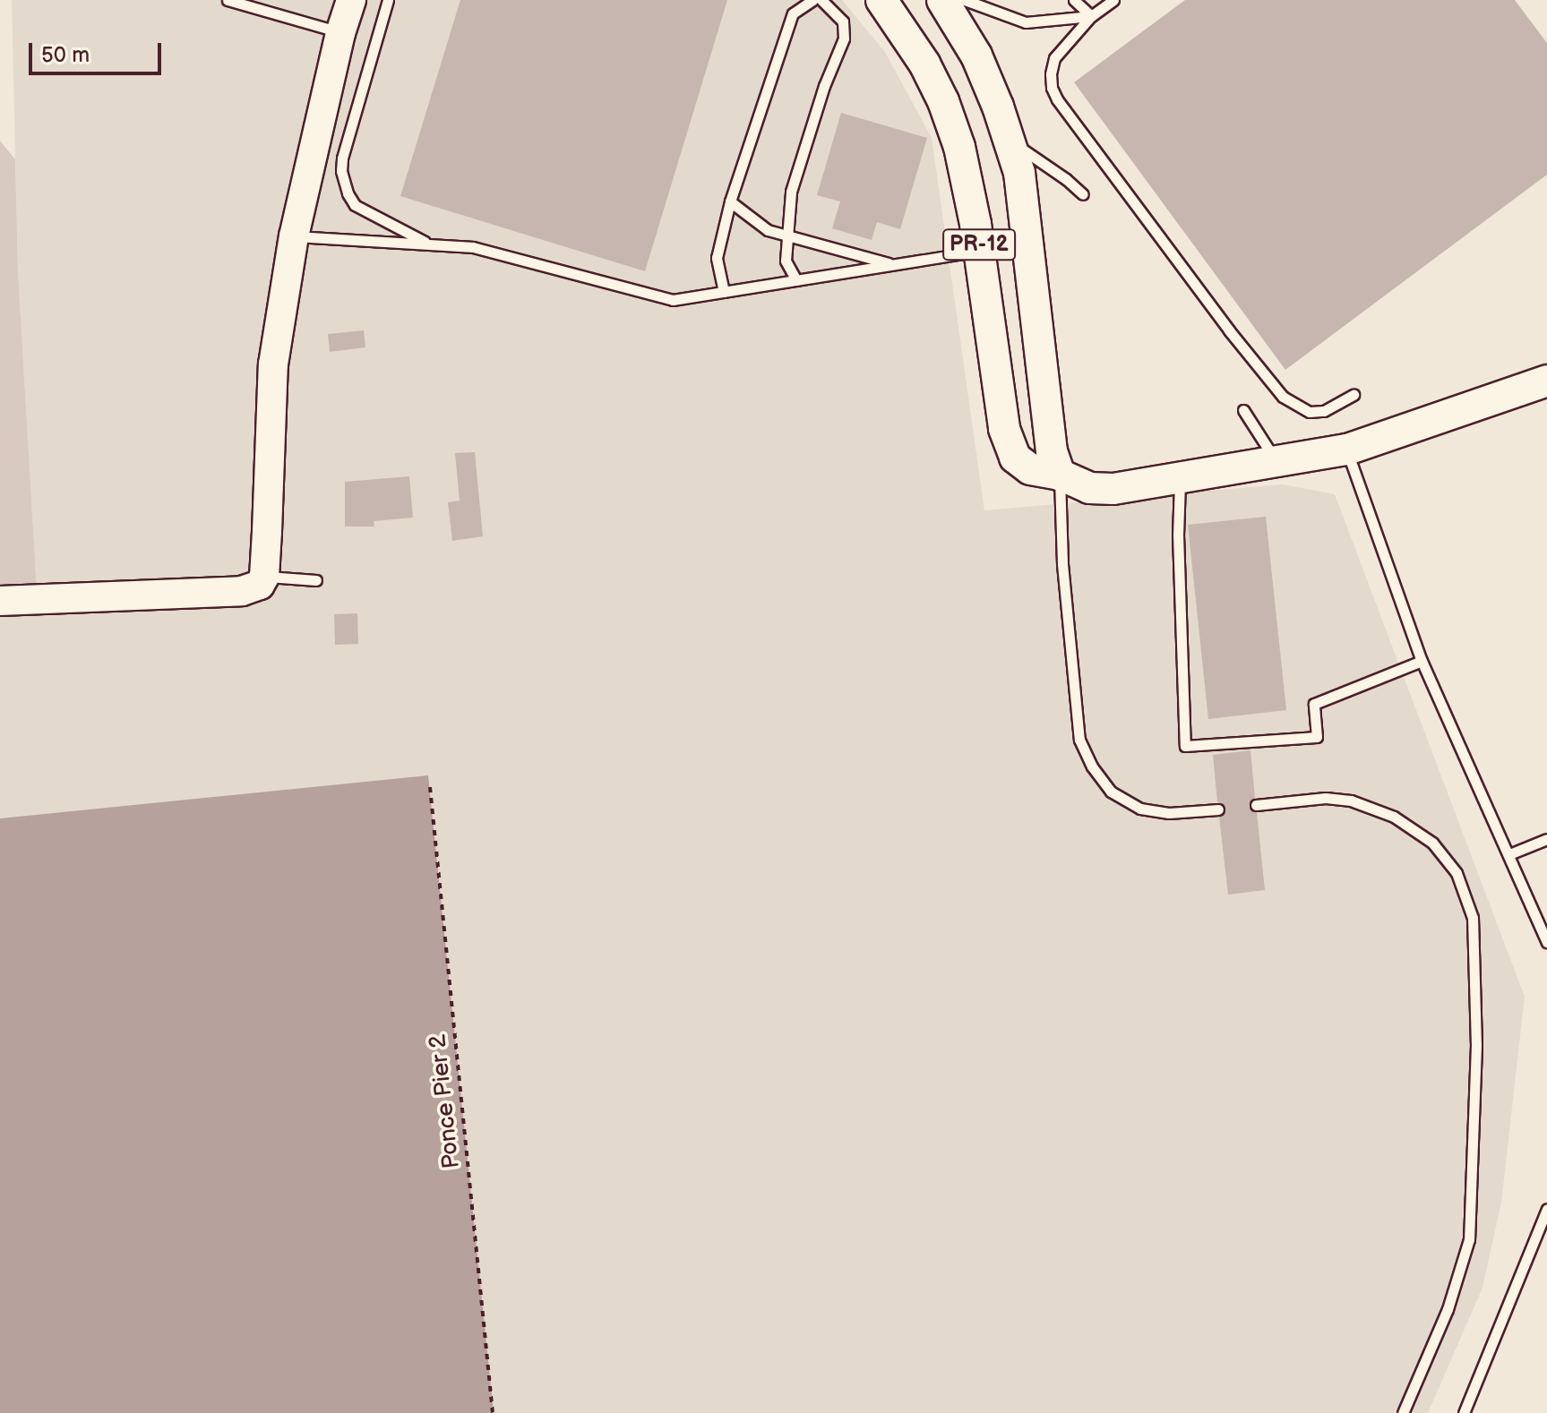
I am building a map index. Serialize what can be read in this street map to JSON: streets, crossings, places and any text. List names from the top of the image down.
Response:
{
  "streets": {
    "main road": ["PR-12"],
    "path": ["Ponce Pier 2"]
  },
  "scale_bar": "50 m"
}
